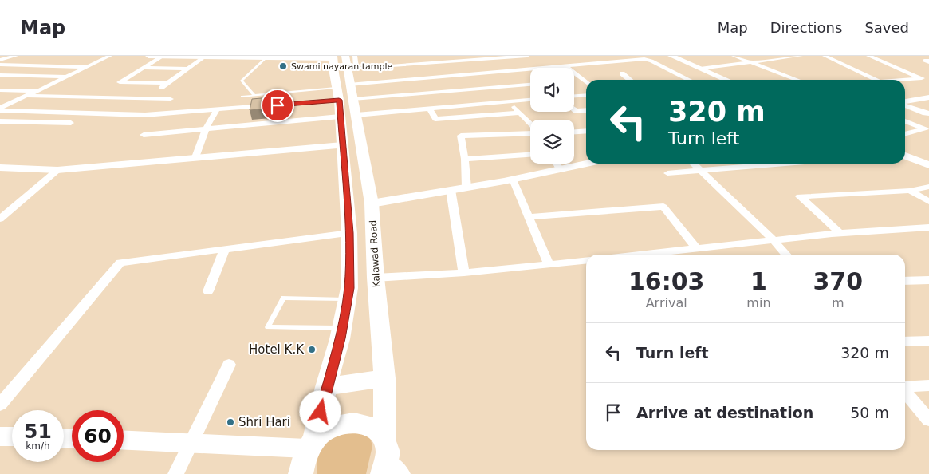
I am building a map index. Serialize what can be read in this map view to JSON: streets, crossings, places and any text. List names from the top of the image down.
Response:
{
  "streets": {
    "main road": ["Kalawad Road"]
  },
  "places": ["Swami nayaran tample", "Hotel K.K", "Shri Hari"],
  "page": {
    "header": "Map",
    "nav": ["Map", "Directions", "Saved"],
    "turn": ["320 m", "Turn left"],
    "eta": [
      "16:03",
      "Arrival",
      "1",
      "min",
      "370",
      "m"
    ],
    "list": [
      {
        "name": "Turn left",
        "value": "320 m"
      },
      {
        "name": "Arrive at destination",
        "value": "50 m"
      }
    ],
    "speed": "51 km/h",
    "limit": "60"
  }
}
